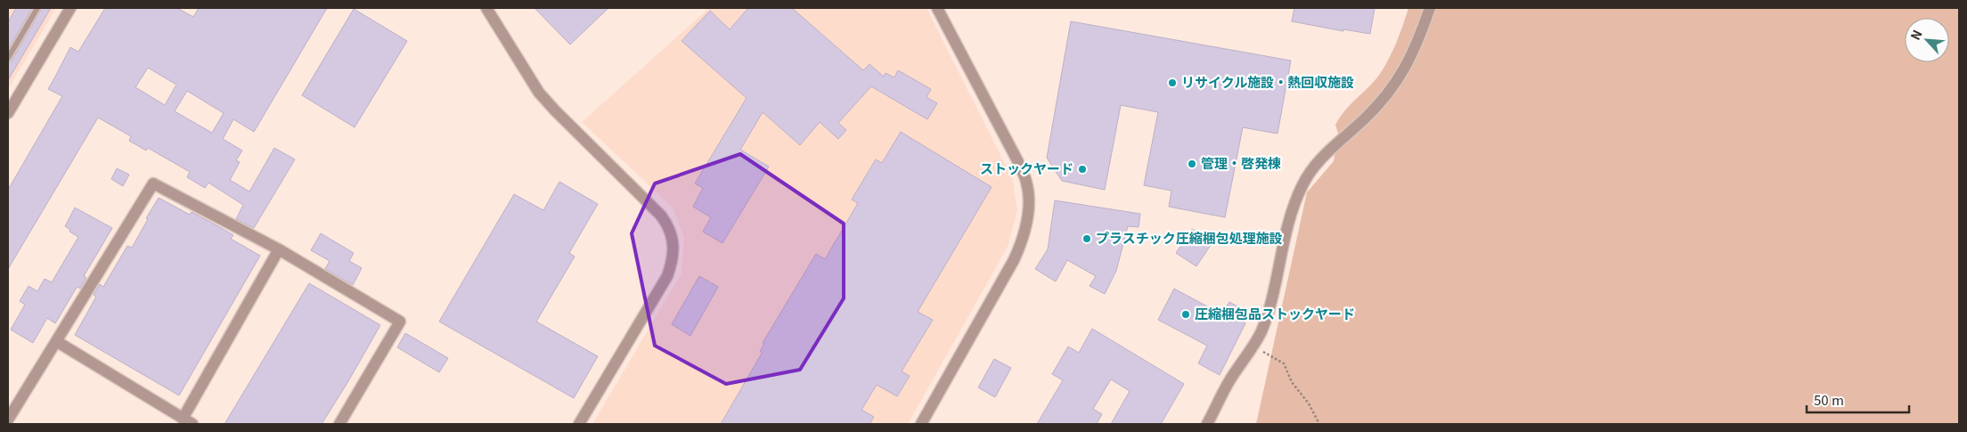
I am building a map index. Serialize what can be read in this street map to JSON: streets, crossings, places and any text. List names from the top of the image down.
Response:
{
  "places": [
    "リサイクル施設・熱回収施設",
    "管理・啓発棟",
    "ストックヤード",
    "プラスチック圧縮梱包処理施設",
    "圧縮梱包品ストックヤード"
  ],
  "scale_bar": "50 m",
  "north": "top left"
}
